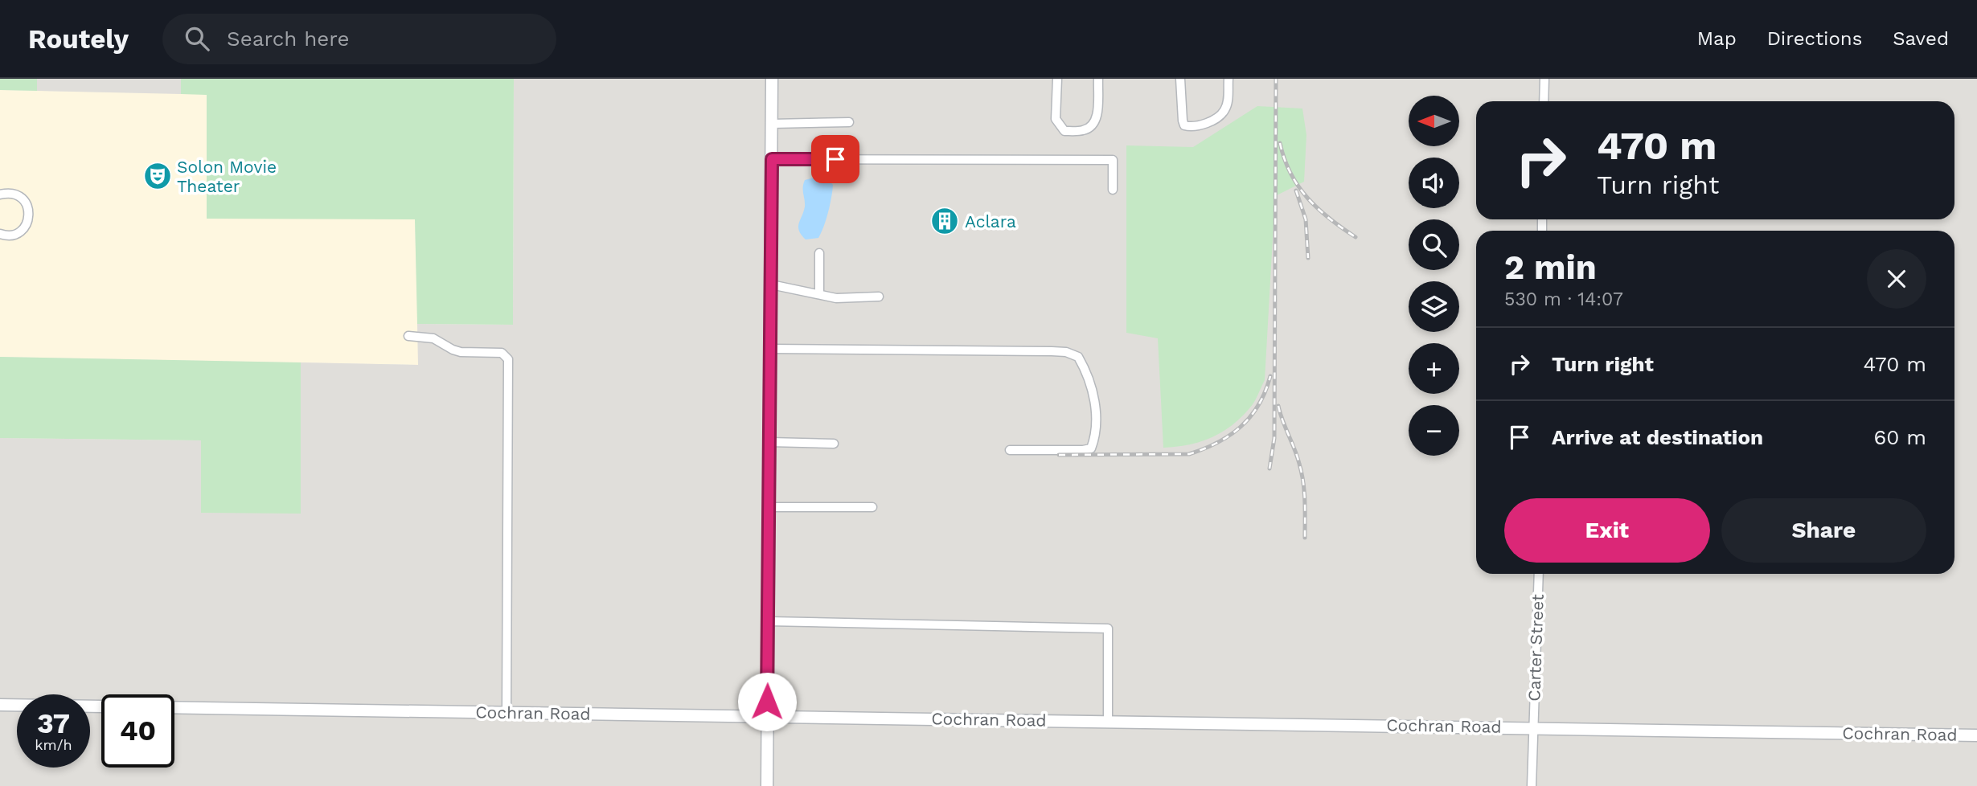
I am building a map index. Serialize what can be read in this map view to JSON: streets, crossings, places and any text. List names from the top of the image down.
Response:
{
  "streets": {
    "street": ["Carter Street", "Cochran Road"]
  },
  "crossings": [
    ["Carter Street", "Cochran Road"]
  ],
  "places": {
    "theatre": ["Solon Movie Theater"],
    "building": ["Aclara"]
  },
  "north": "left",
  "page": {
    "header": "Routely",
    "search": "Search here",
    "nav": ["Map", "Directions", "Saved"],
    "map_buttons": ["+", "−"],
    "turn": ["470 m", "Turn right"],
    "heading": ["2 min", "530 m · 14:07"],
    "list": [
      {
        "name": "Turn right",
        "value": "470 m"
      },
      {
        "name": "Arrive at destination",
        "value": "60 m"
      }
    ],
    "buttons": ["Exit", "Share"],
    "speed": "37 km/h",
    "limit": "40"
  }
}
